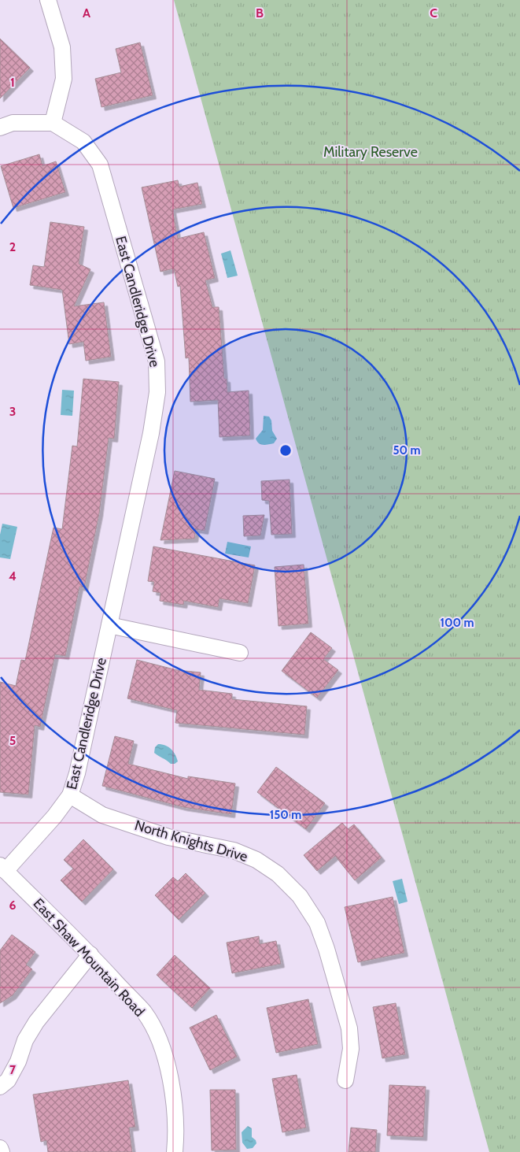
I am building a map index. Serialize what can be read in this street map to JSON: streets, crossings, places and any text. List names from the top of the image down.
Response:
{
  "streets": {
    "street": ["East Candleridge Drive", "North Knights Drive", "East Shaw Mountain Road"]
  },
  "crossings": [
    ["East Candleridge Drive", "North Knights Drive"],
    ["East Candleridge Drive", "East Shaw Mountain Road"]
  ],
  "parks": ["Military Reserve"],
  "grid": {
    "columns": ["A", "B", "C"],
    "rows": [
      "1",
      "2",
      "3",
      "4",
      "5",
      "6",
      "7"
    ]
  },
  "rings": ["50 m", "100 m", "150 m"]
}
